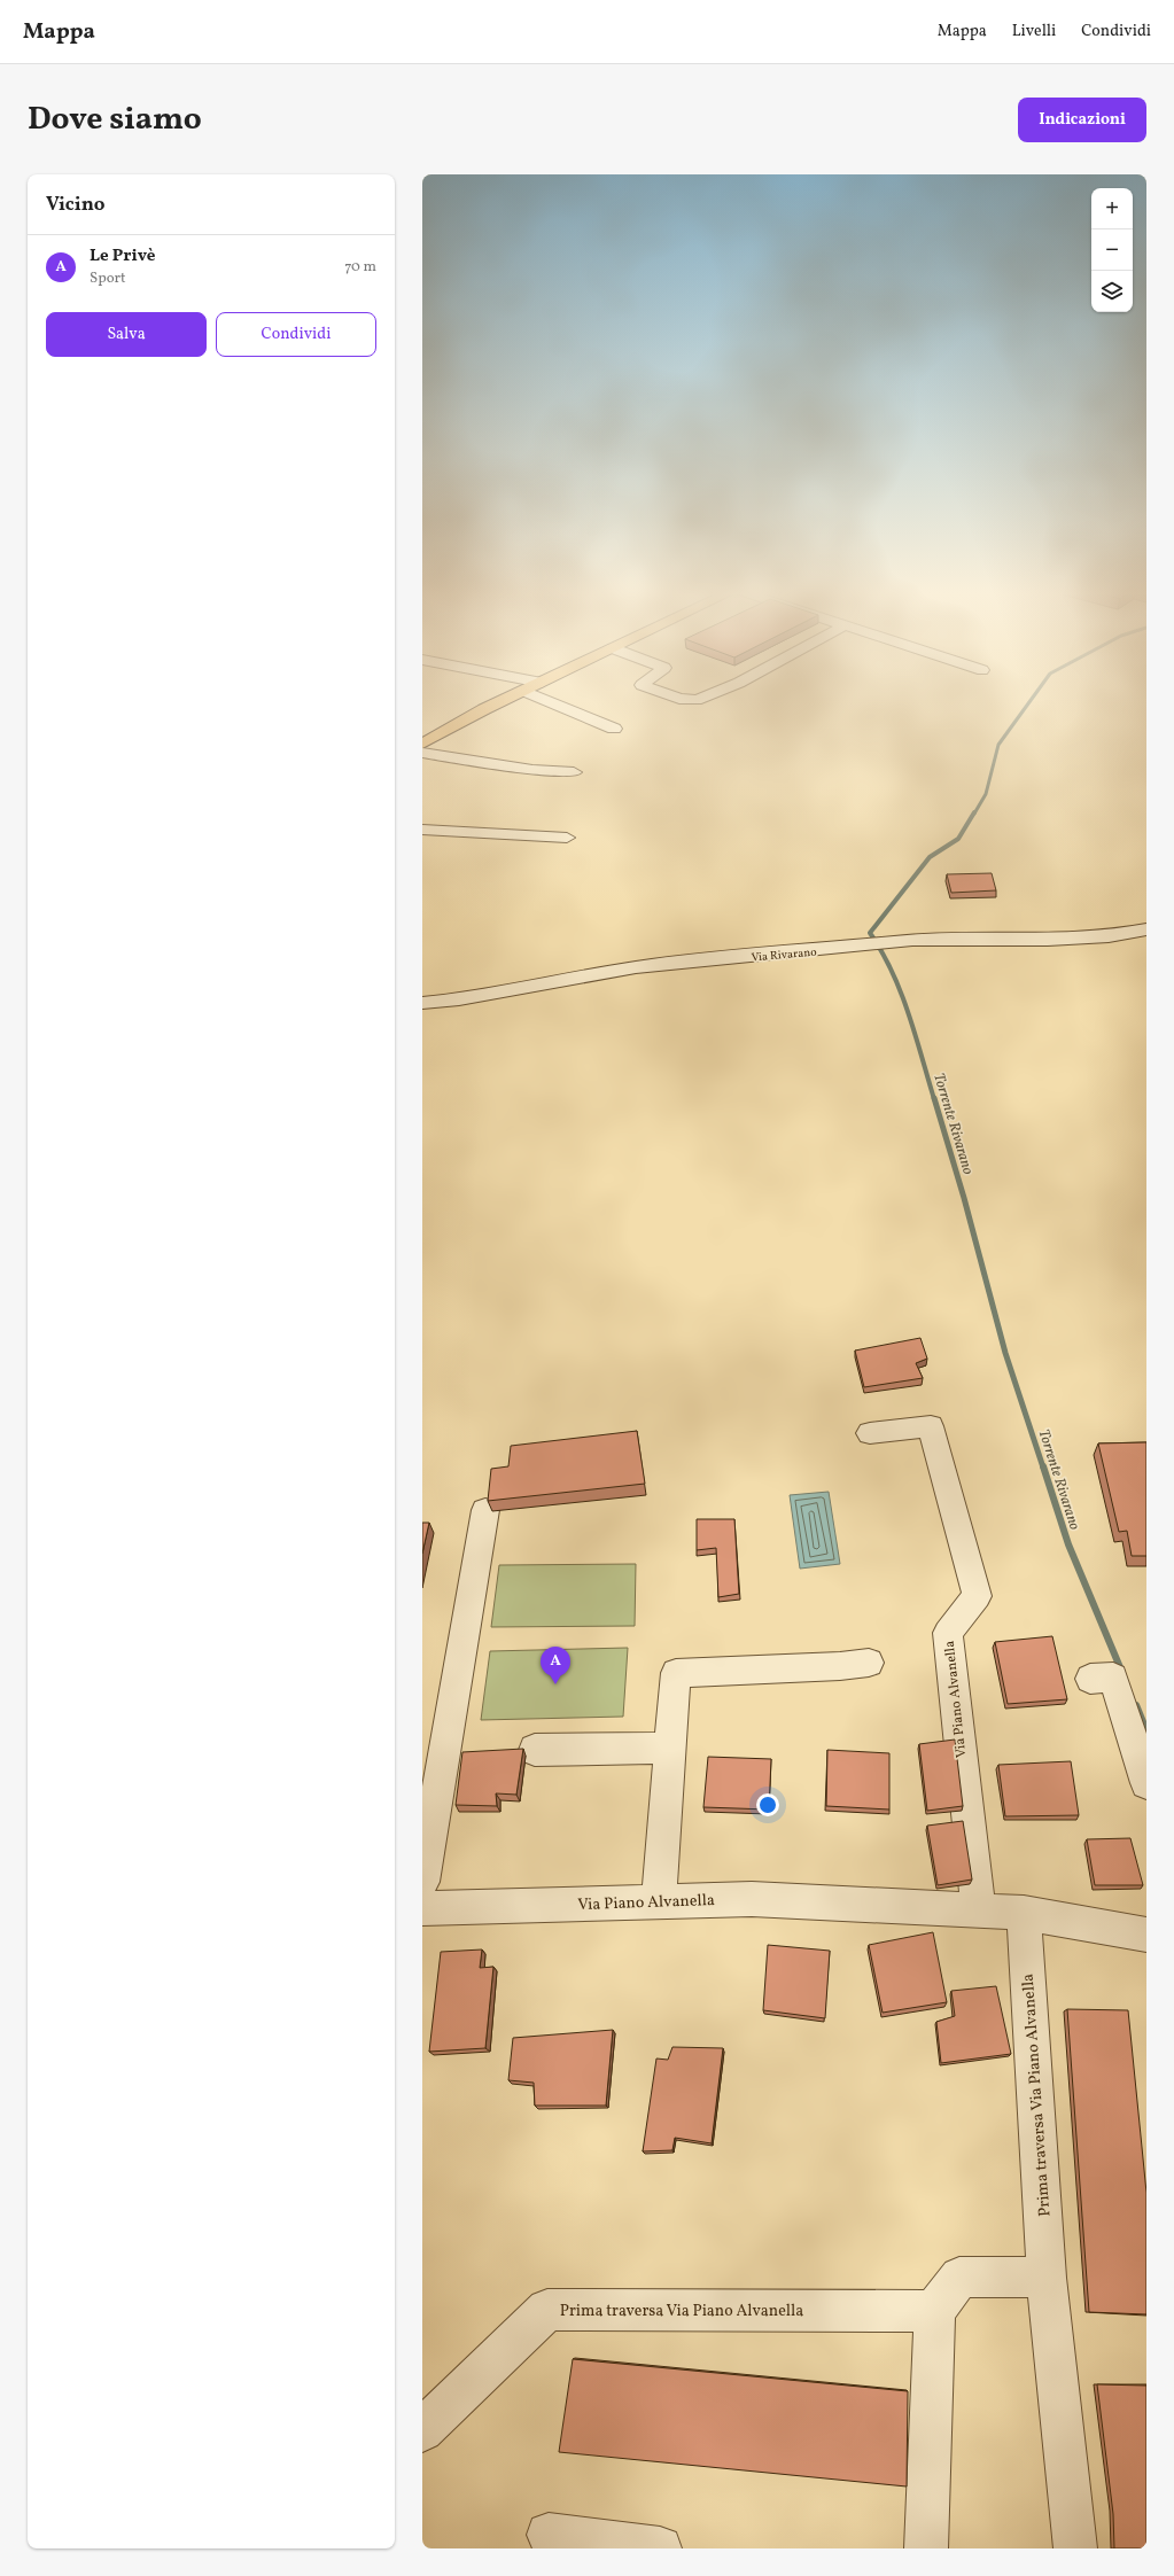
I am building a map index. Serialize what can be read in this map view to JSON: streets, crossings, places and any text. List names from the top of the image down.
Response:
{
  "streets": {
    "street": ["Via Rivarano", "Via Piano Alvanella", "Prima traversa Via Piano Alvanella"]
  },
  "crossings": [
    ["Via Piano Alvanella", "Prima traversa Via Piano Alvanella"]
  ],
  "water": ["Torrente Rivarano"],
  "page": {
    "header": "Mappa",
    "nav": ["Mappa", "Livelli", "Condividi"],
    "title": "Dove siamo",
    "buttons": [
      "Indicazioni",
      ["Salva", "Condividi"]
    ],
    "heading": "Vicino",
    "map_buttons": ["+", "−"],
    "list": [
      {
        "mark": "A",
        "name": "Le Privè",
        "note": "Sport",
        "value": "70 m"
      }
    ],
    "pins": "A"
  }
}
